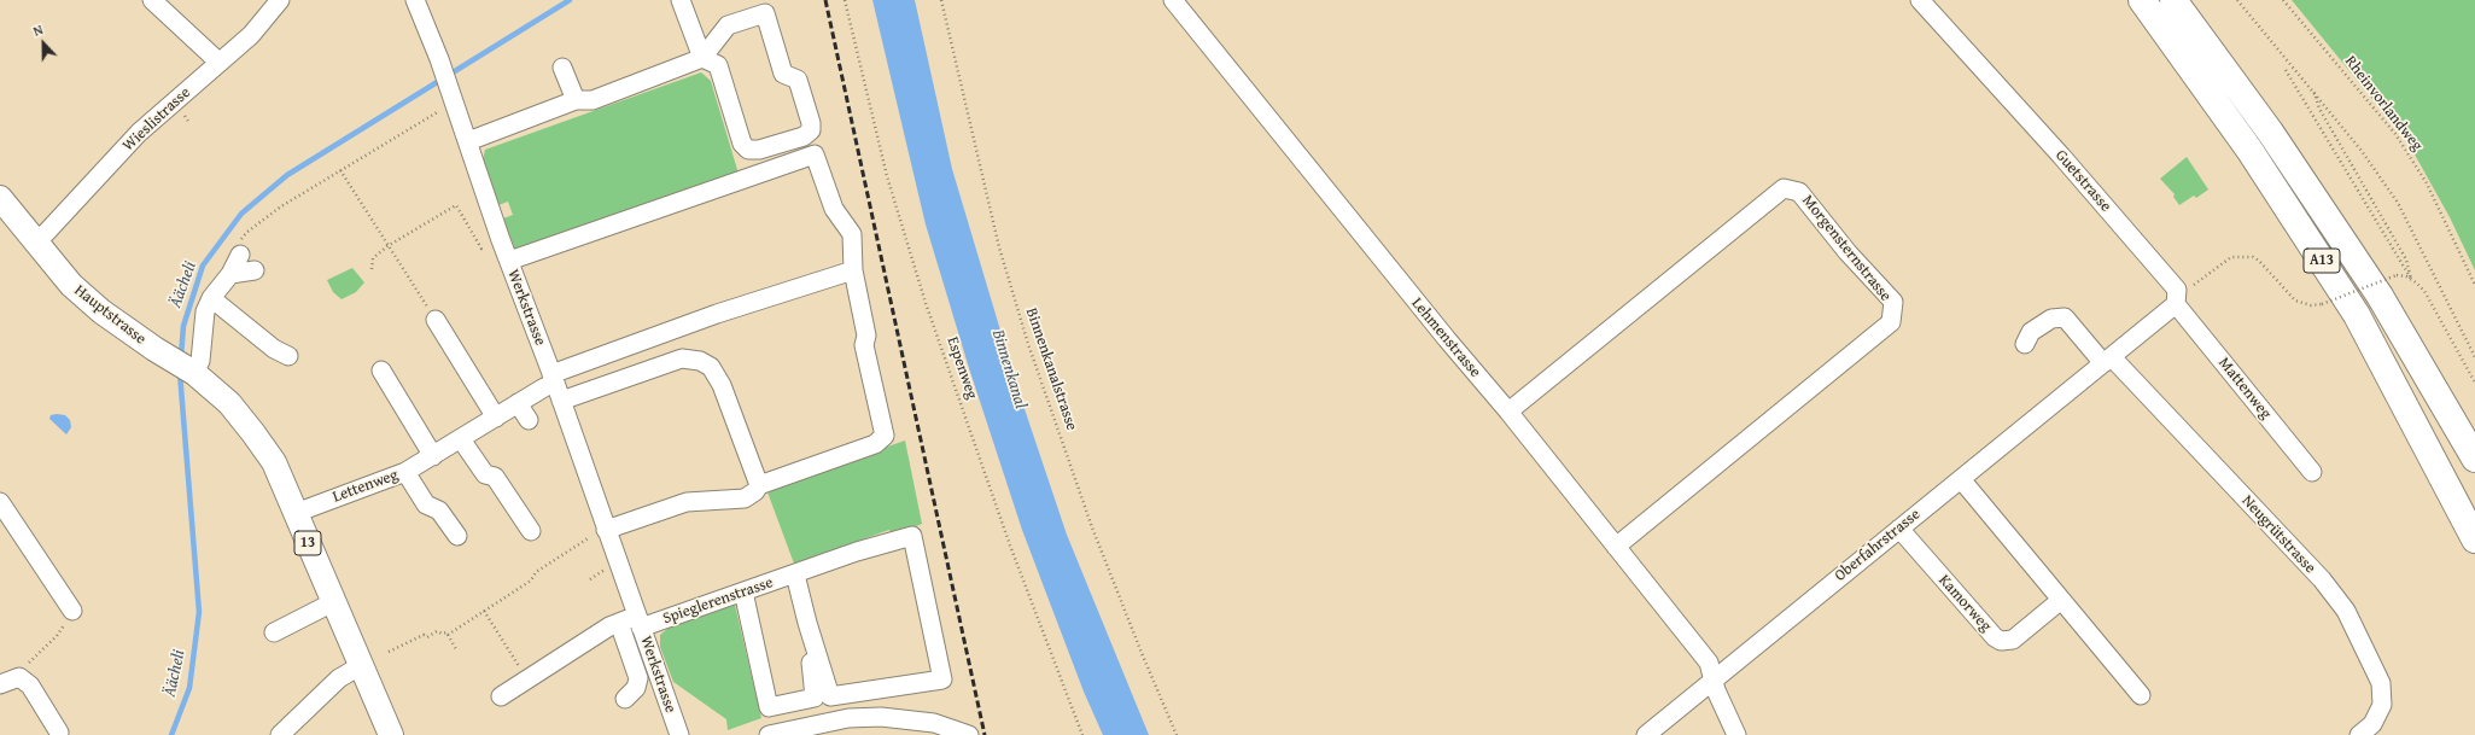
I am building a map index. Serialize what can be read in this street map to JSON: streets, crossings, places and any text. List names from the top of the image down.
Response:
{
  "streets": {
    "highway": ["A13"],
    "main road": ["Hauptstrasse", "13"],
    "street": [
      "Wieslistrasse",
      "Guetstrasse",
      "Morgensternstrasse",
      "Werkstrasse",
      "Lehmenstrasse",
      "Mattenweg",
      "Lettenweg",
      "Neugrütstrasse",
      "Oberfahrstrasse",
      "Spieglerenstrasse",
      "Kamorweg"
    ],
    "path": ["Rheinvorlandweg", "Espenweg", "Binnenkanalstrasse"]
  },
  "crossings": [
    ["Wieslistrasse", "Hauptstrasse"],
    ["Guetstrasse", "Mattenweg"],
    ["Morgensternstrasse", "Lehmenstrasse"],
    ["Werkstrasse", "Lettenweg"],
    ["Werkstrasse", "Spieglerenstrasse"],
    ["Hauptstrasse", "Lettenweg"],
    ["Lehmenstrasse", "Oberfahrstrasse"],
    ["Neugrütstrasse", "Oberfahrstrasse"],
    ["Oberfahrstrasse", "Kamorweg"]
  ],
  "water": ["Äächeli", "Binnenkanal"],
  "north": "top"
}
